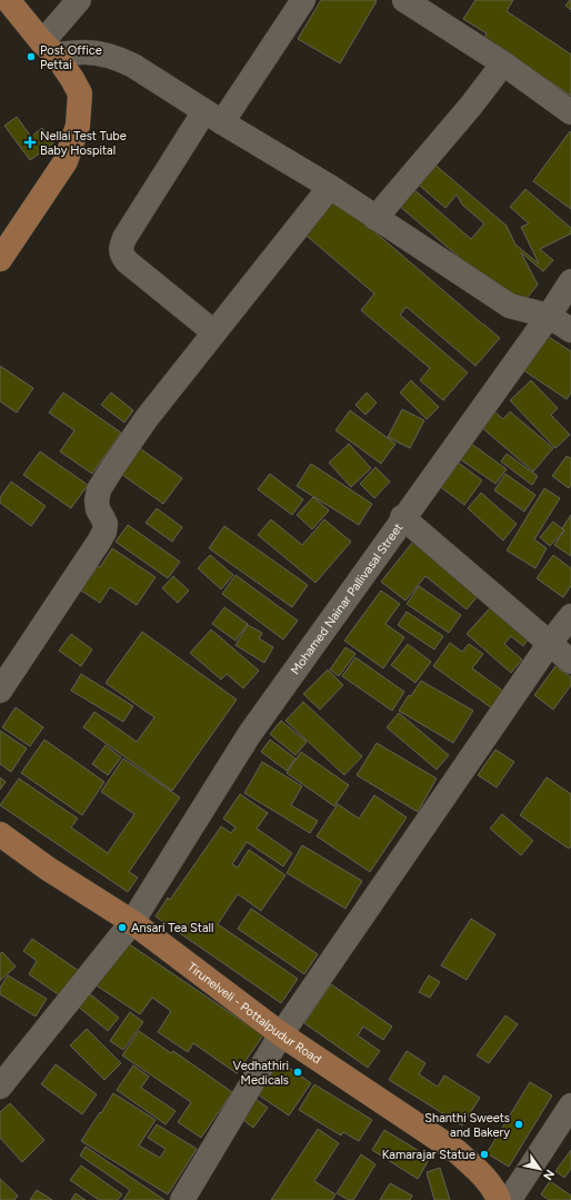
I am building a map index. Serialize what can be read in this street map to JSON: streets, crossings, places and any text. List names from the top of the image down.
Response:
{
  "streets": {
    "main road": ["Tirunelveli - Pottalpudur Road"],
    "street": ["Mohamed Nainar Pallivasal Street"]
  },
  "crossings": [
    ["Mohamed Nainar Pallivasal Street", "Tirunelveli - Pottalpudur Road"]
  ],
  "places": {
    "other": [
      "Post Office Pettai",
      "Ansari Tea Stall",
      "Vedhathiri Medicals",
      "Shanthi Sweets and Bakery",
      "Kamarajar Statue"
    ],
    "health": ["Nellai Test Tube Baby Hospital"]
  },
  "north": "bottom right"
}
